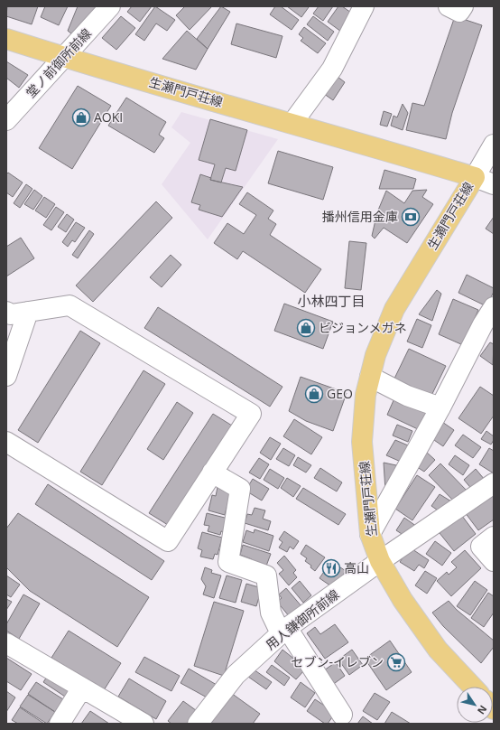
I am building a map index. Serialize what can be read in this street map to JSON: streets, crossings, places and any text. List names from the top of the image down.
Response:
{
  "streets": {
    "main road": ["生瀬門戸荘線"],
    "street": ["堂ノ前御所前線", "用人鎌御所前線"]
  },
  "crossings": [
    ["堂ノ前御所前線", "生瀬門戸荘線"],
    ["生瀬門戸荘線", "用人鎌御所前線"]
  ],
  "districts": ["小林四丁目"],
  "places": {
    "shop": ["AOKI", "ビジョンメガネ", "GEO"],
    "bank": ["播州信用金庫"],
    "restaurant": ["高山"],
    "supermarket": ["セブン-イレブン"]
  },
  "north": "bottom right"
}
